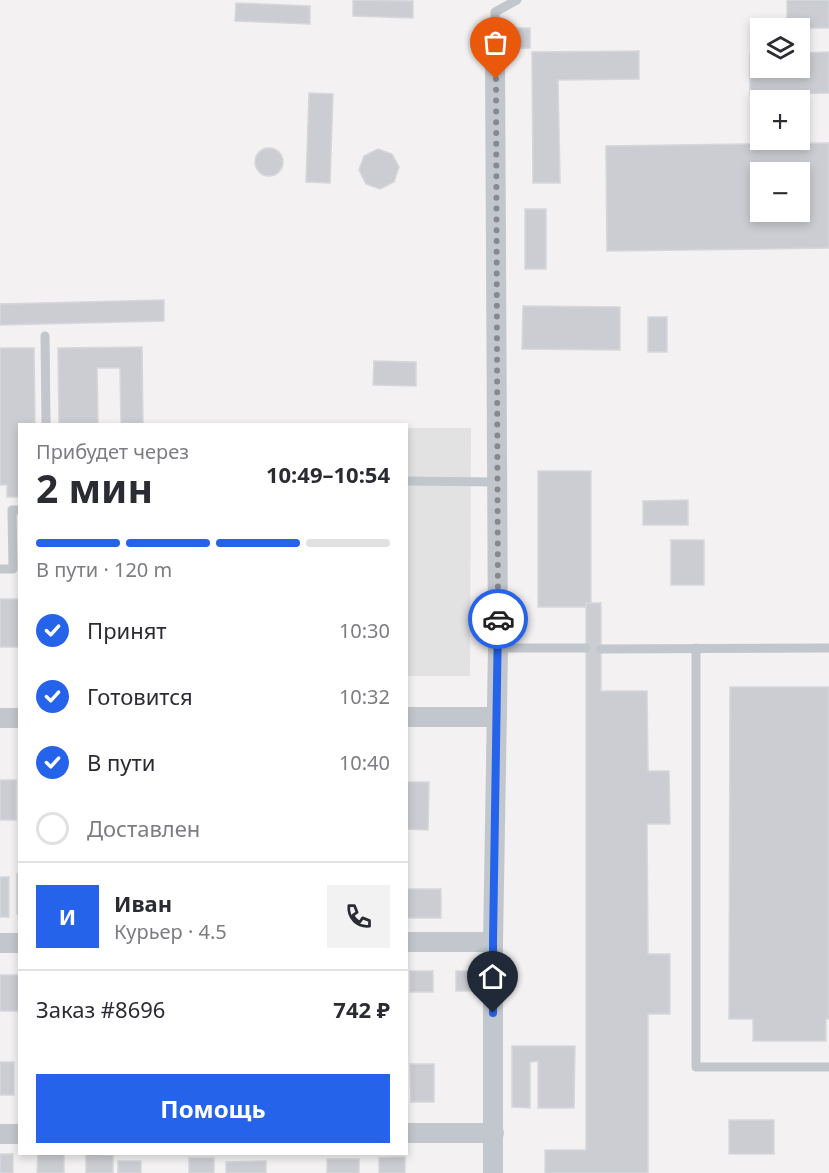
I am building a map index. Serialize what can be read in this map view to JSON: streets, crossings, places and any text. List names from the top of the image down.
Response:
{
  "page": {
    "map_buttons": ["+", "−"],
    "heading": ["2 мин", "Прибудет через", "10:49–10:54"],
    "panel": [
      "Иван",
      "Курьер · 4.5",
      "Заказ #8696",
      "742 ₽"
    ],
    "bar": "В пути · 120 m",
    "list": [
      ["Принят", "10:30"],
      ["Готовится", "10:32"],
      ["В пути", "10:40"],
      "Доставлен"
    ],
    "round": "И",
    "buttons": "Помощь"
  }
}
